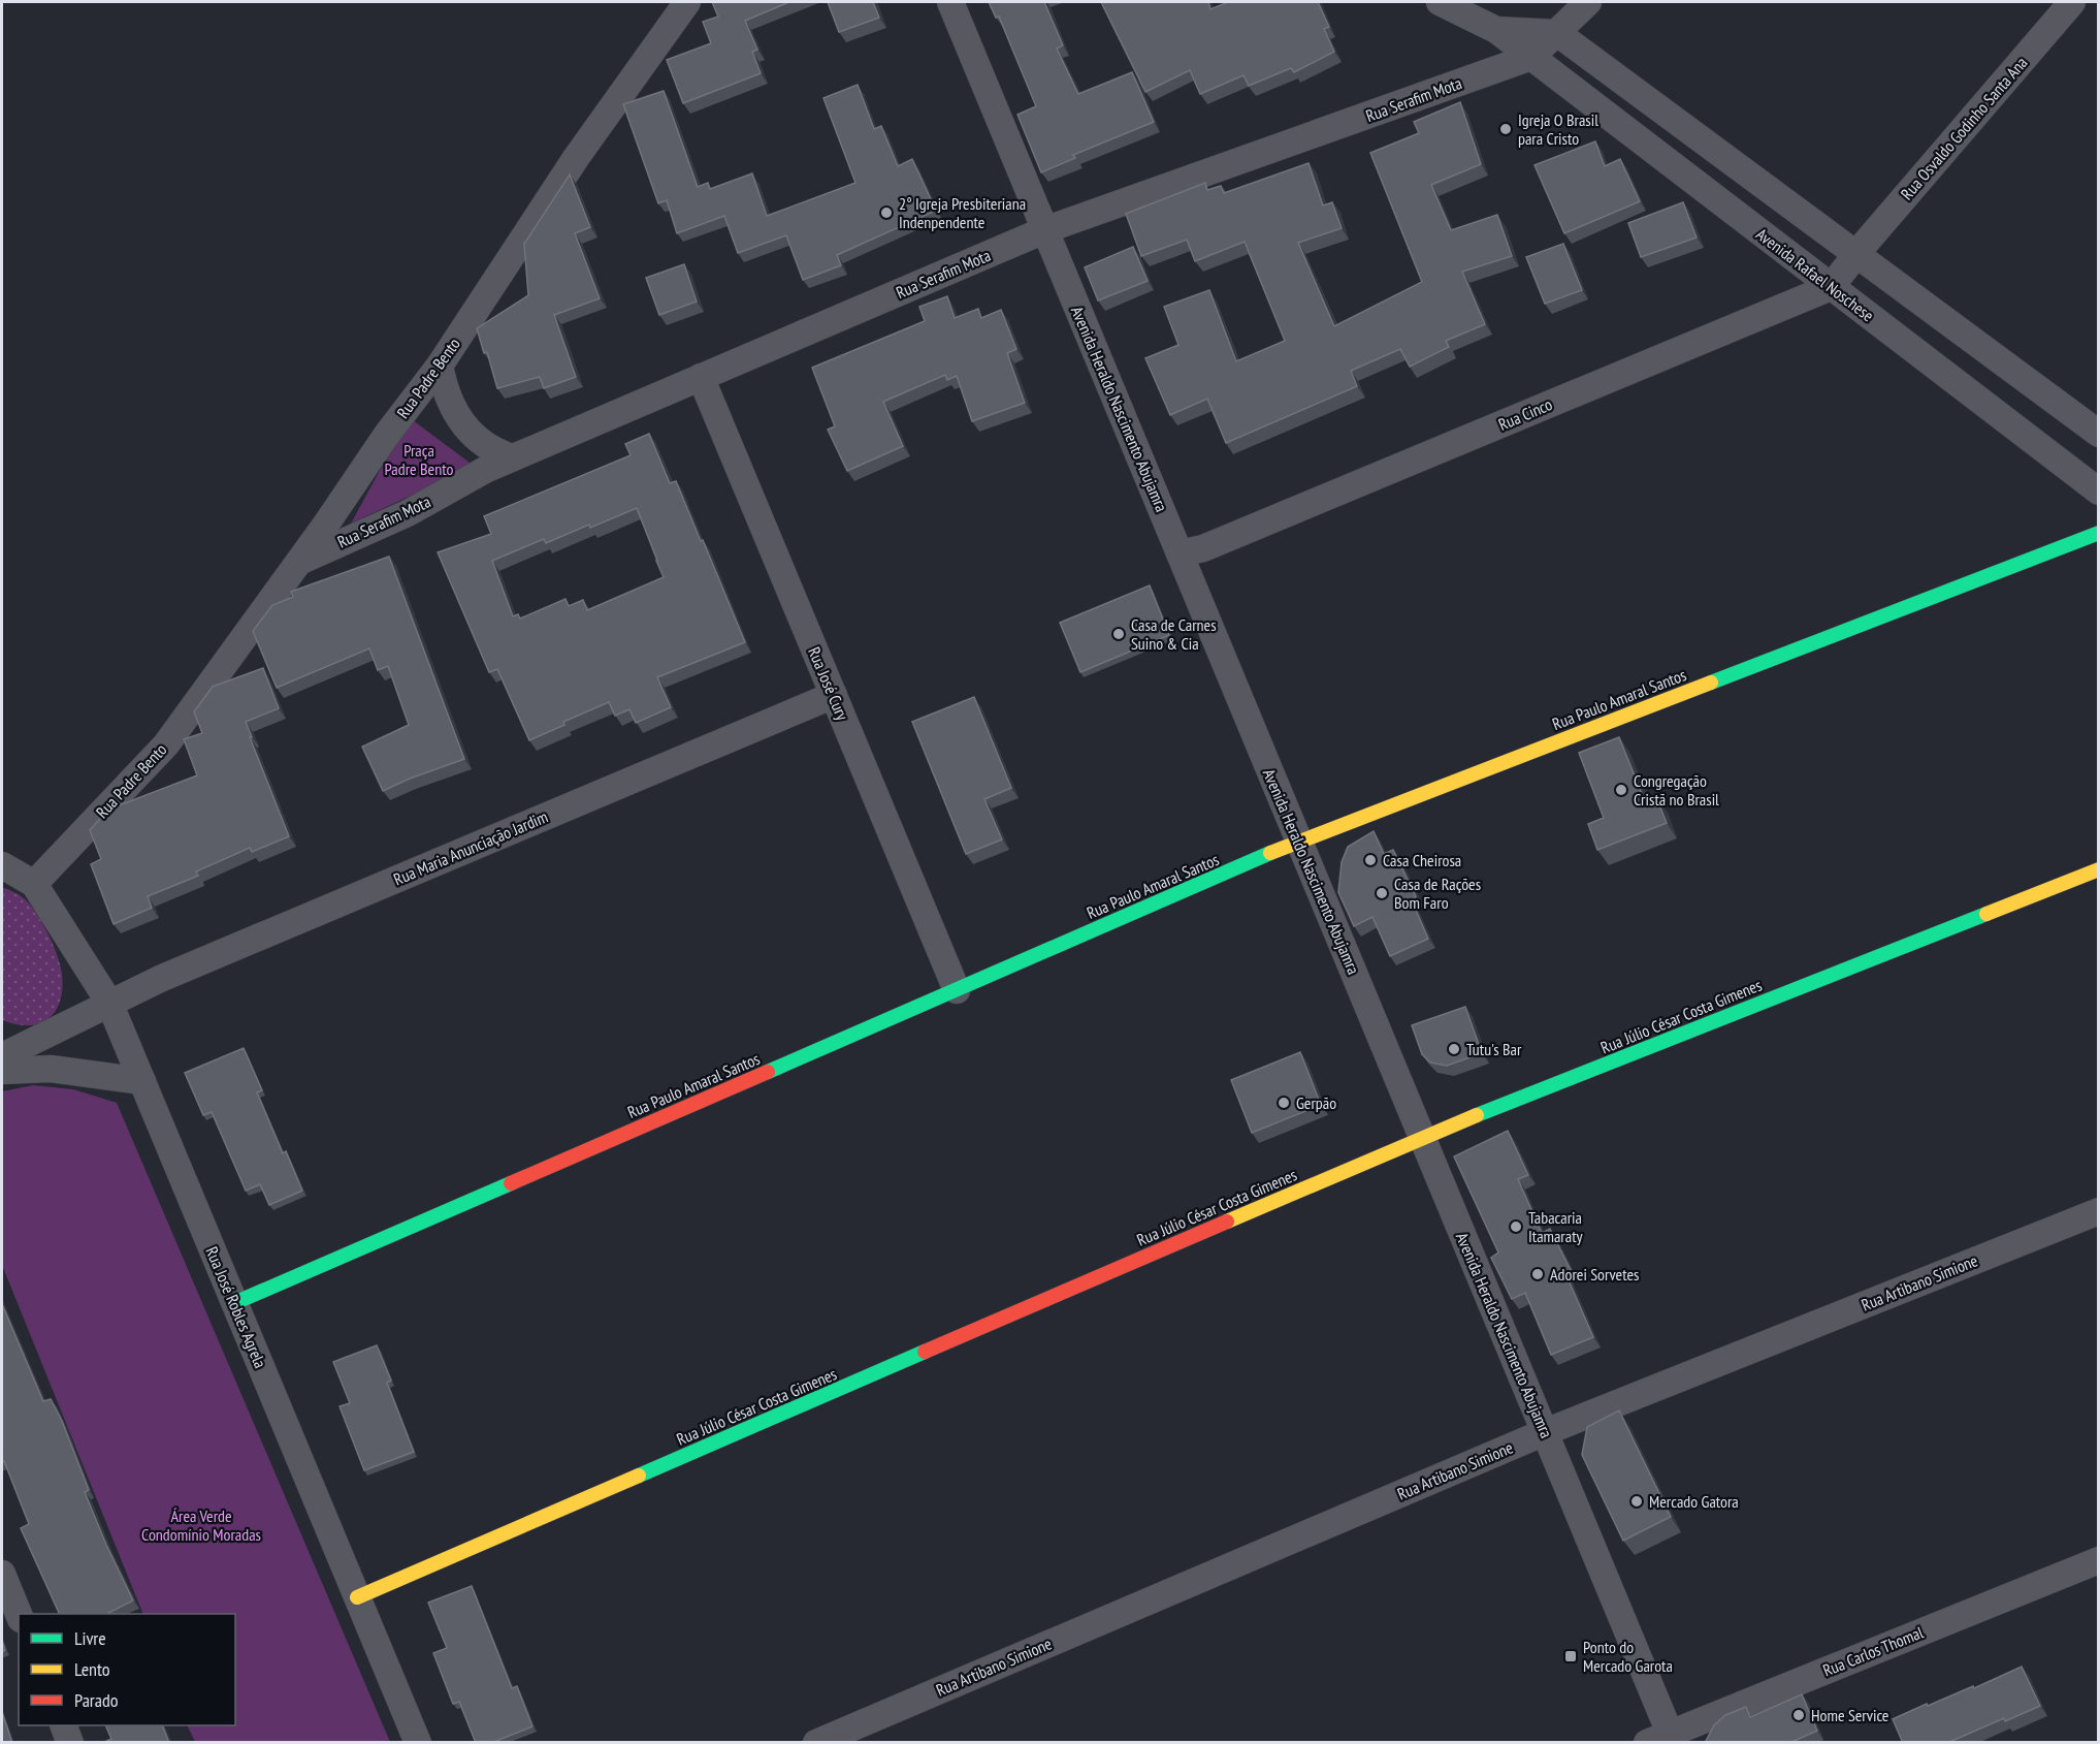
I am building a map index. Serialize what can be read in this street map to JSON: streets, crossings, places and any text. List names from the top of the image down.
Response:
{
  "streets": {
    "street": [
      "Rua Serafim Mota",
      "Rua Osvaldo Godinho Santa Ana",
      "Avenida Rafael Noschese",
      "Rua Padre Bento",
      "Avenida Heraldo Nascimento Abujamra",
      "Rua Cinco",
      "Rua José Cury",
      "Rua Paulo Amaral Santos",
      "Rua Maria Anunciação Jardim",
      "Rua Júlio César Costa Gimenes",
      "Rua Artibano Simione",
      "Rua José Robles Agrela",
      "Rua Carlos Thomal"
    ]
  },
  "crossings": [
    ["Rua Serafim Mota", "Avenida Rafael Noschese"],
    ["Rua Serafim Mota", "Rua Padre Bento"],
    ["Rua Serafim Mota", "Avenida Heraldo Nascimento Abujamra"],
    ["Rua Serafim Mota", "Rua José Cury"],
    ["Rua Osvaldo Godinho Santa Ana", "Rua Cinco"],
    ["Avenida Rafael Noschese", "Rua Cinco"],
    ["Rua Padre Bento", "Rua José Robles Agrela"],
    ["Avenida Heraldo Nascimento Abujamra", "Rua Cinco"],
    ["Avenida Heraldo Nascimento Abujamra", "Rua Paulo Amaral Santos"],
    ["Avenida Heraldo Nascimento Abujamra", "Rua Júlio César Costa Gimenes"],
    ["Avenida Heraldo Nascimento Abujamra", "Rua Artibano Simione"],
    ["Avenida Heraldo Nascimento Abujamra", "Rua Carlos Thomal"],
    ["Rua José Cury", "Rua Paulo Amaral Santos"],
    ["Rua José Cury", "Rua Maria Anunciação Jardim"],
    ["Rua Paulo Amaral Santos", "Rua José Robles Agrela"],
    ["Rua Maria Anunciação Jardim", "Rua José Robles Agrela"],
    ["Rua Júlio César Costa Gimenes", "Rua José Robles Agrela"]
  ],
  "parks": ["Praça Padre Bento", "Área Verde Condomínio Moradas"],
  "places": {
    "other": [
      "Igreja O Brasil para Cristo",
      "2° Igreja Presbiteriana Indenpendente",
      "Casa de Carnes Suino & Cia",
      "Congregação Cristã no Brasil",
      "Casa Cheirosa",
      "Casa de Rações Bom Faro",
      "Tutu's Bar",
      "Gerpão",
      "Tabacaria Itamaraty",
      "Adorei Sorvetes",
      "Mercado Gatora",
      "Home Service"
    ],
    "transit": ["Ponto do Mercado Garota"]
  },
  "legend": ["Livre", "Lento", "Parado"]
}
